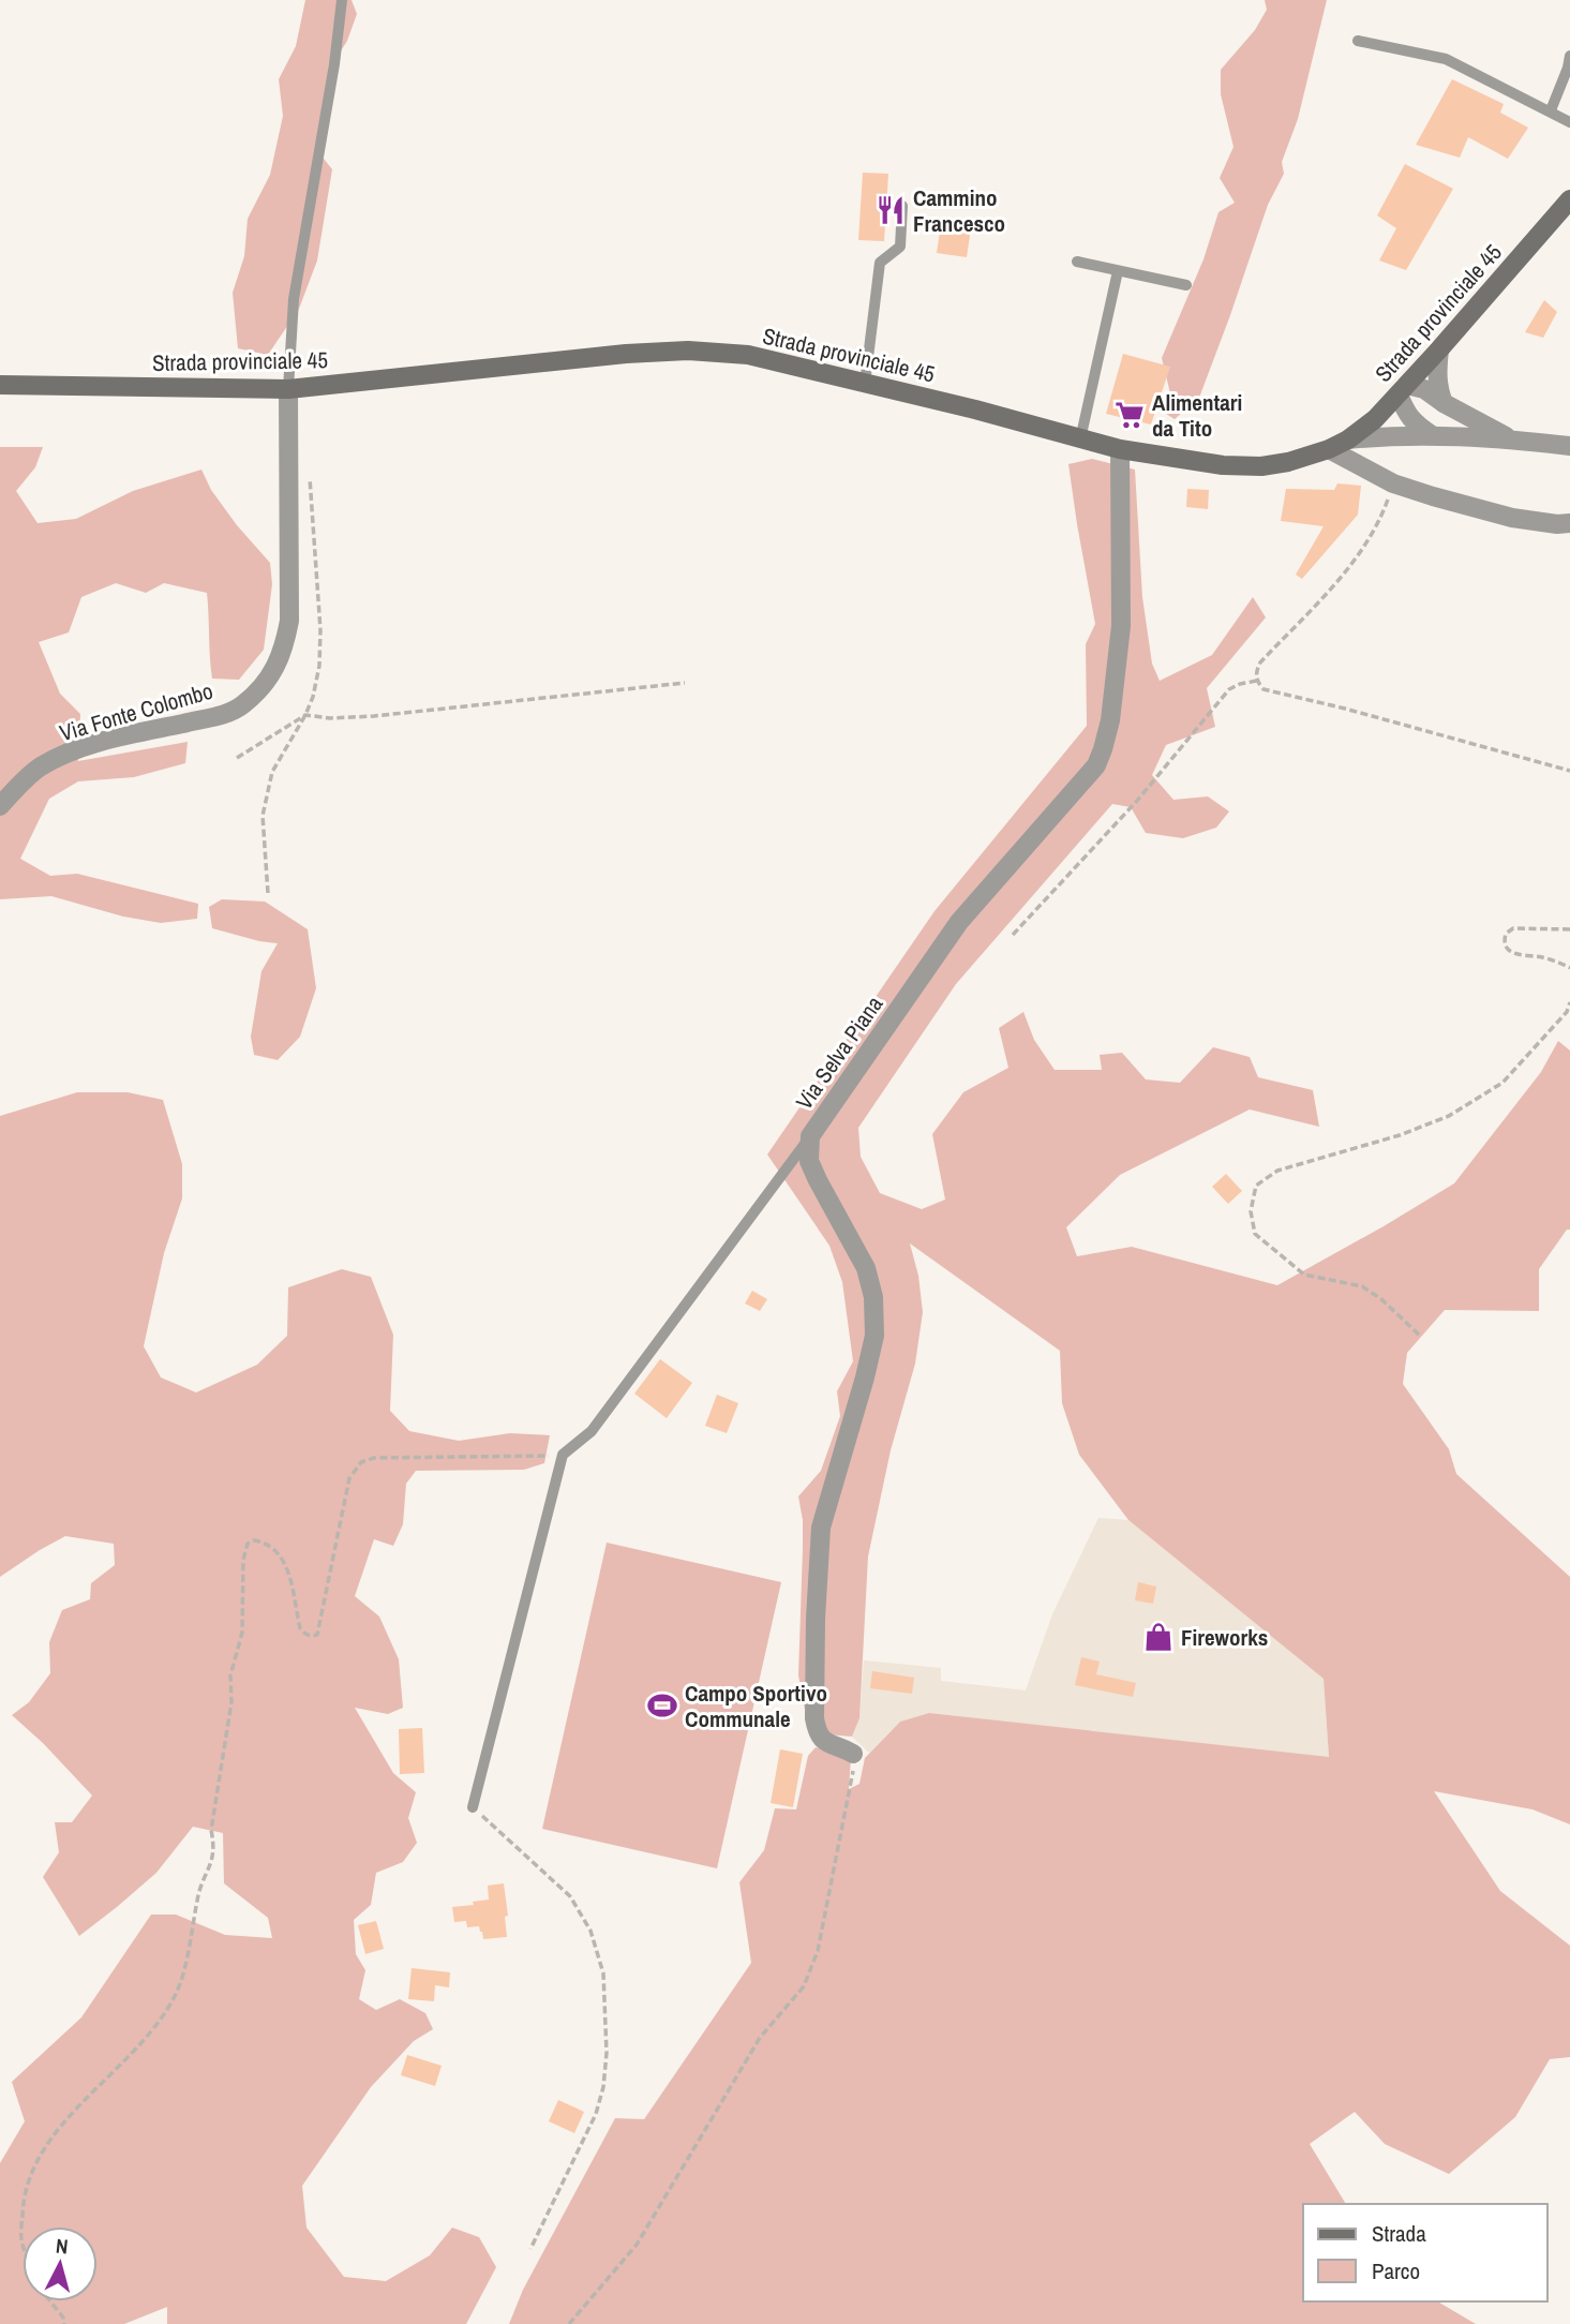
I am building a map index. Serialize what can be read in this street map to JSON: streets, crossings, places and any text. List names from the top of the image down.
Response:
{
  "streets": {
    "main road": ["Strada provinciale 45"],
    "street": ["Via Fonte Colombo", "Via Selva Piana"]
  },
  "crossings": [
    ["Strada provinciale 45", "Via Fonte Colombo"],
    ["Strada provinciale 45", "Via Selva Piana"]
  ],
  "places": {
    "restaurant": ["Cammino Francesco"],
    "supermarket": ["Alimentari da Tito"],
    "shop": ["Fireworks"],
    "sports": ["Campo Sportivo Communale"]
  },
  "legend": ["Strada", "Parco"],
  "north": "top"
}
